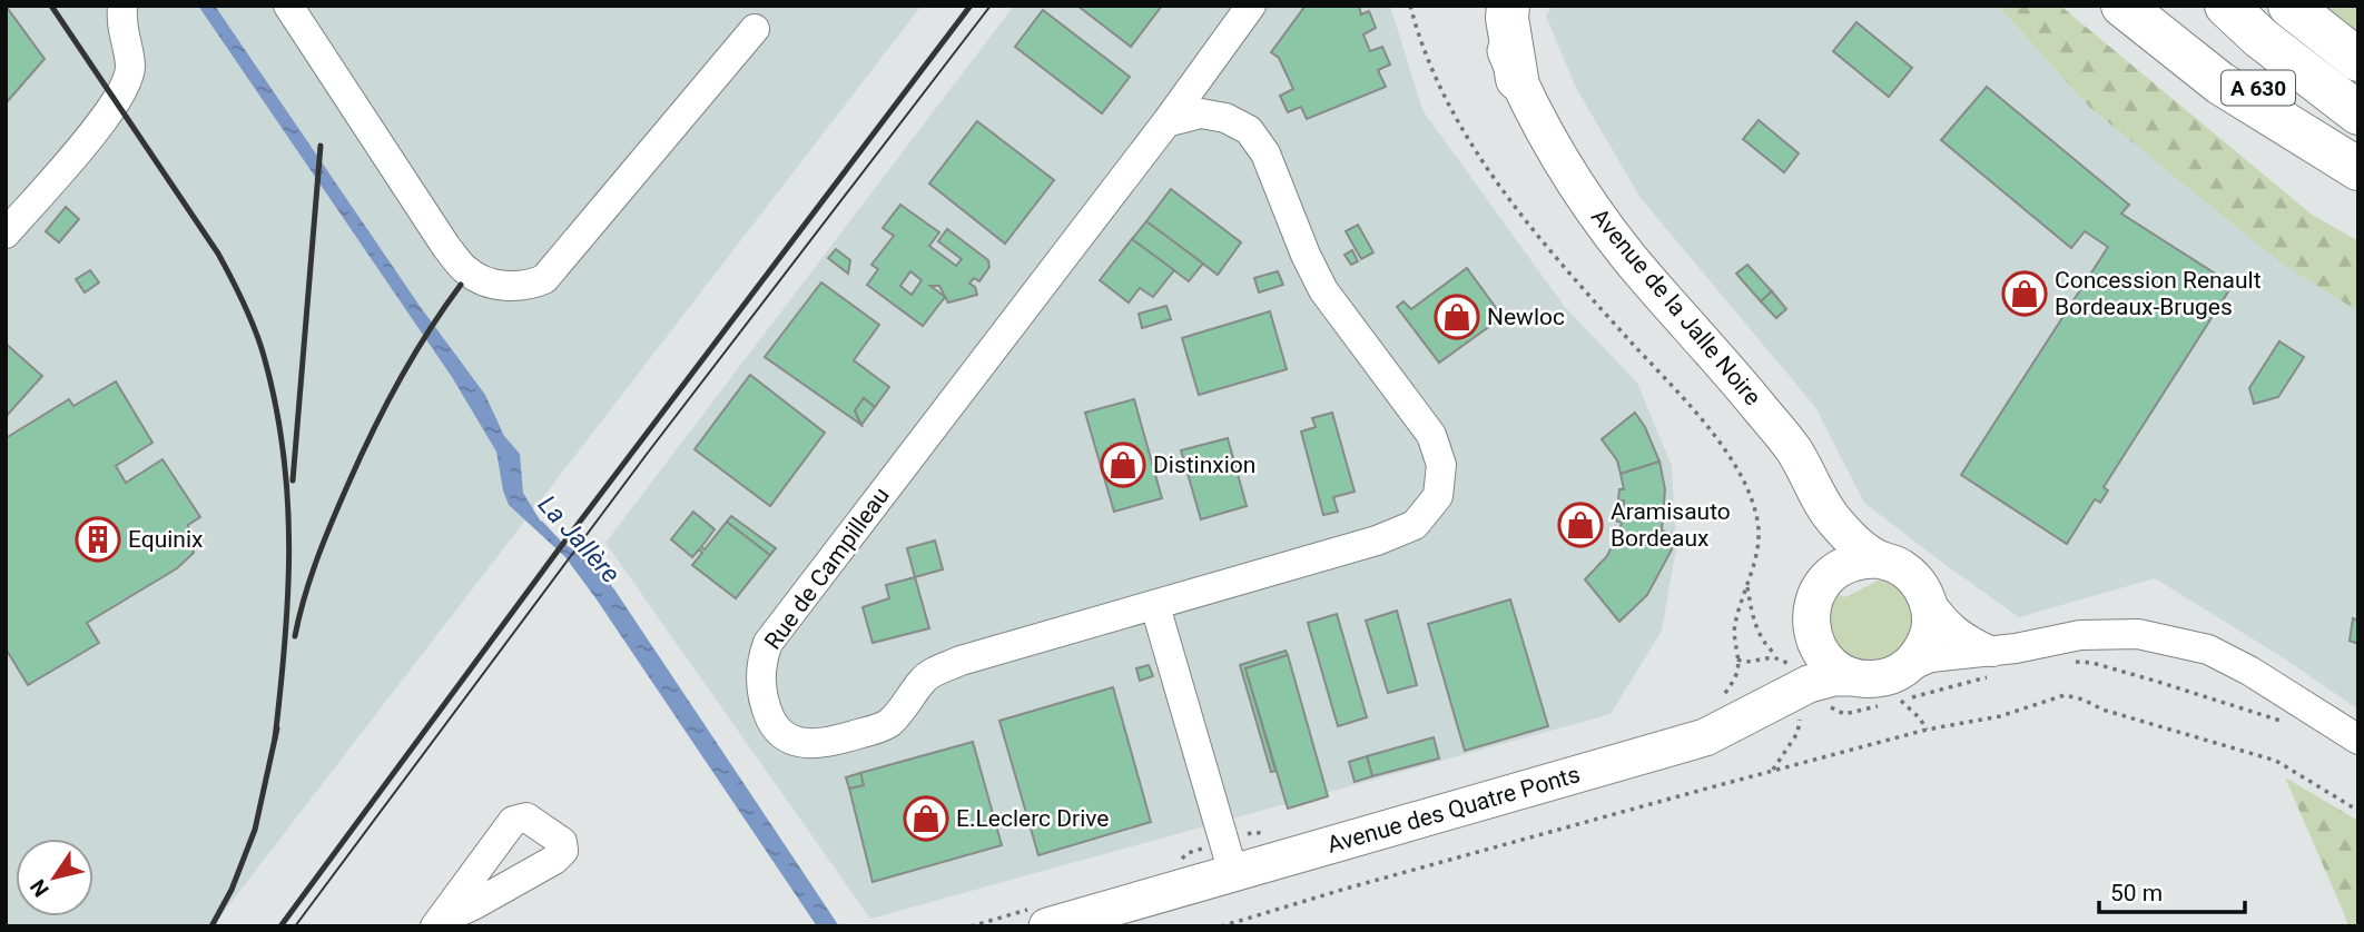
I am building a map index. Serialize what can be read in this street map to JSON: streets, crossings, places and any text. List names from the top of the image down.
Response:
{
  "streets": {
    "highway": ["A 630"],
    "main road": ["Avenue de la Jalle Noire", "Avenue des Quatre Ponts"],
    "street": ["Rue de Campilleau"]
  },
  "water": ["La Jallère"],
  "places": {
    "shop": [
      "Concession Renault Bordeaux-Bruges",
      "Newloc",
      "Distinxion",
      "Aramisauto Bordeaux",
      "E.Leclerc Drive"
    ],
    "building": ["Equinix"]
  },
  "scale_bar": "50 m",
  "north": "bottom left"
}
